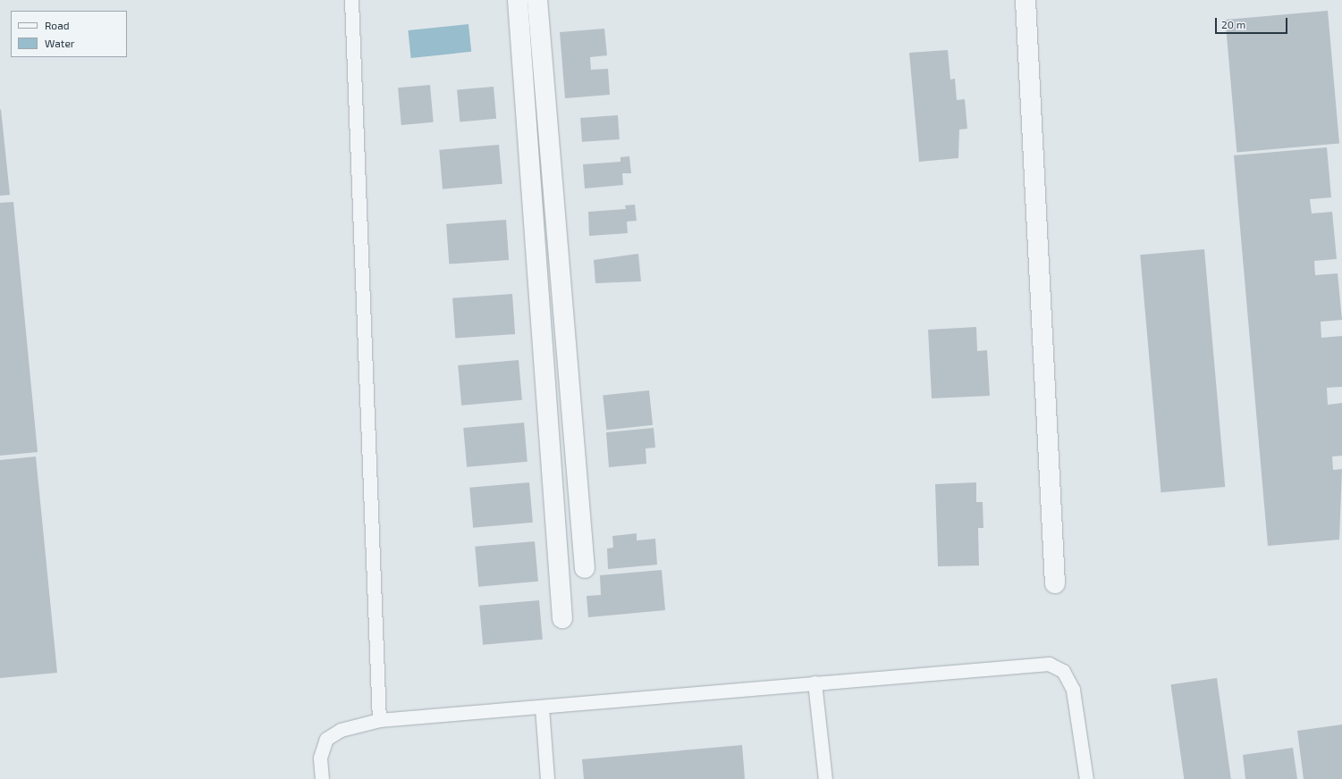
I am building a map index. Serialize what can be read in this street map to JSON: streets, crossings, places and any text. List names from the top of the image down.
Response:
{
  "legend": ["Road", "Water"],
  "scale_bar": "20 m"
}
